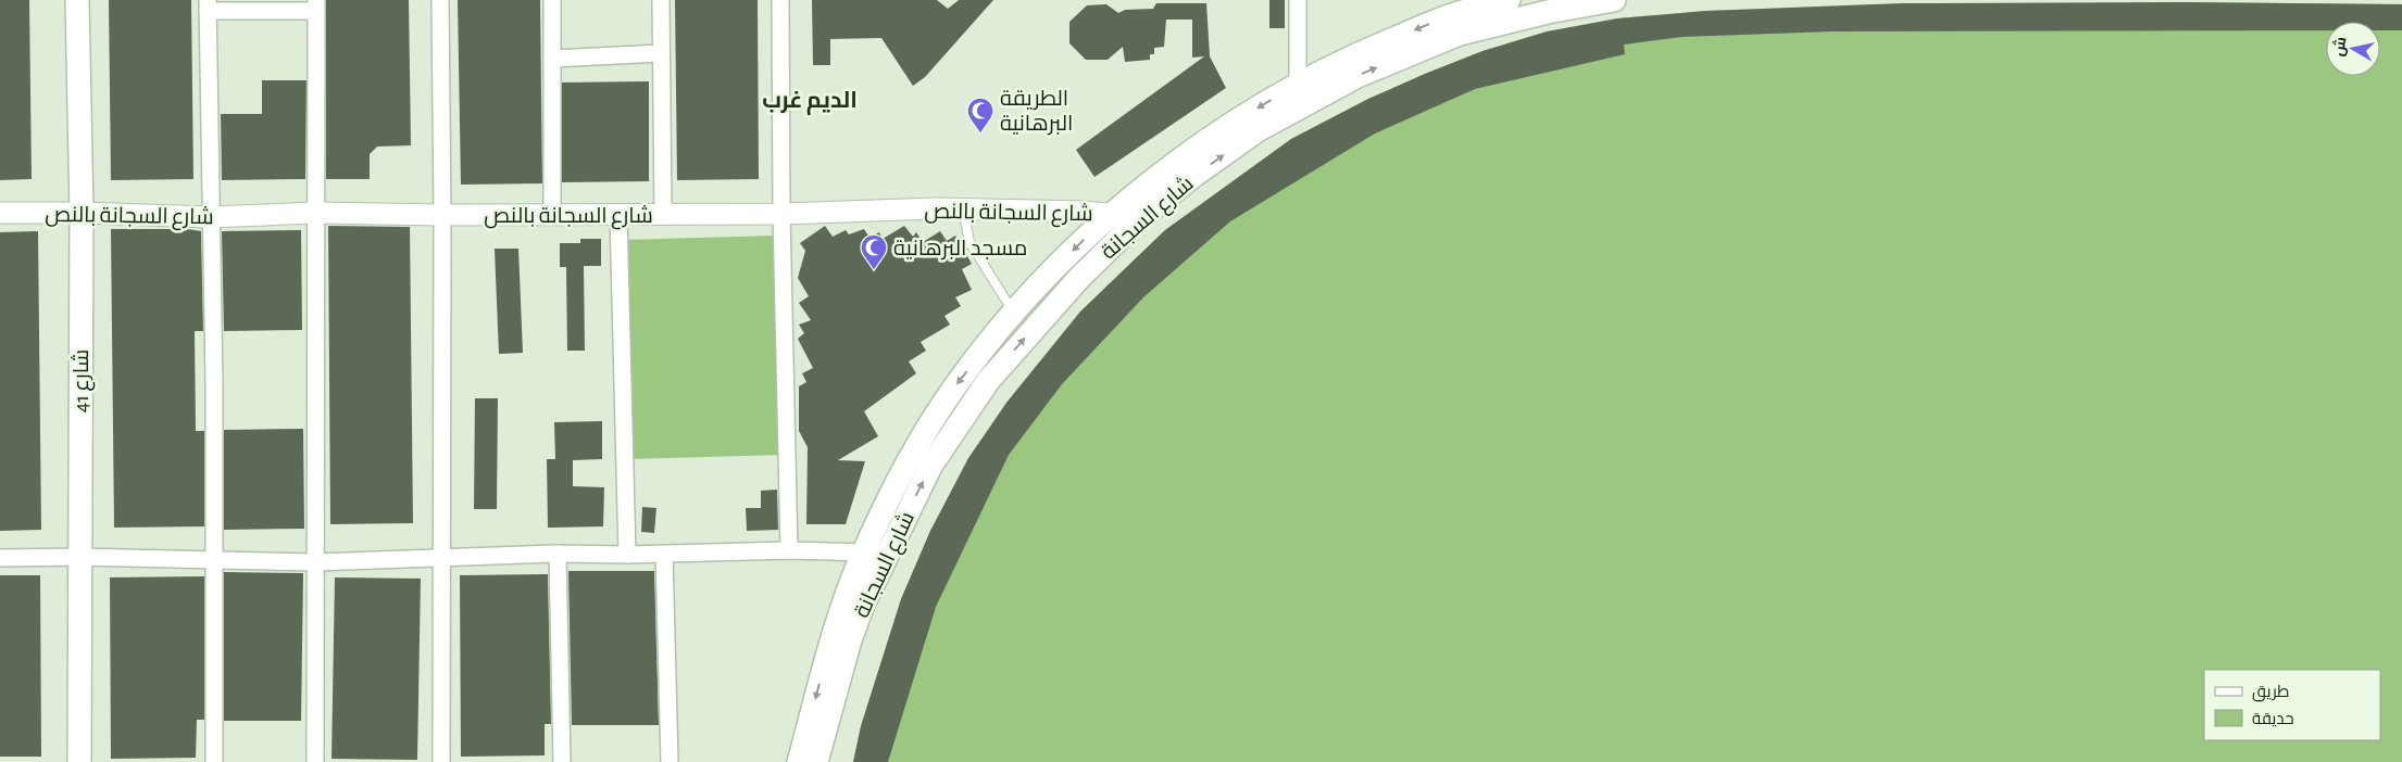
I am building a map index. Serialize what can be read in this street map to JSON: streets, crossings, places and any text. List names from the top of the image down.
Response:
{
  "streets": {
    "main road": ["شارع السجانة", "شارع 41"],
    "street": ["شارع السجانة بالنص"]
  },
  "crossings": [
    ["شارع السجانة بالنص", "شارع السجانة"],
    ["شارع السجانة بالنص", "شارع 41"]
  ],
  "districts": ["الديم غرب"],
  "places": {
    "mosque": ["الطريقة البرهانية", "مسجد البرهانية"]
  },
  "legend": ["طريق", "حديقة"],
  "north": "left"
}
